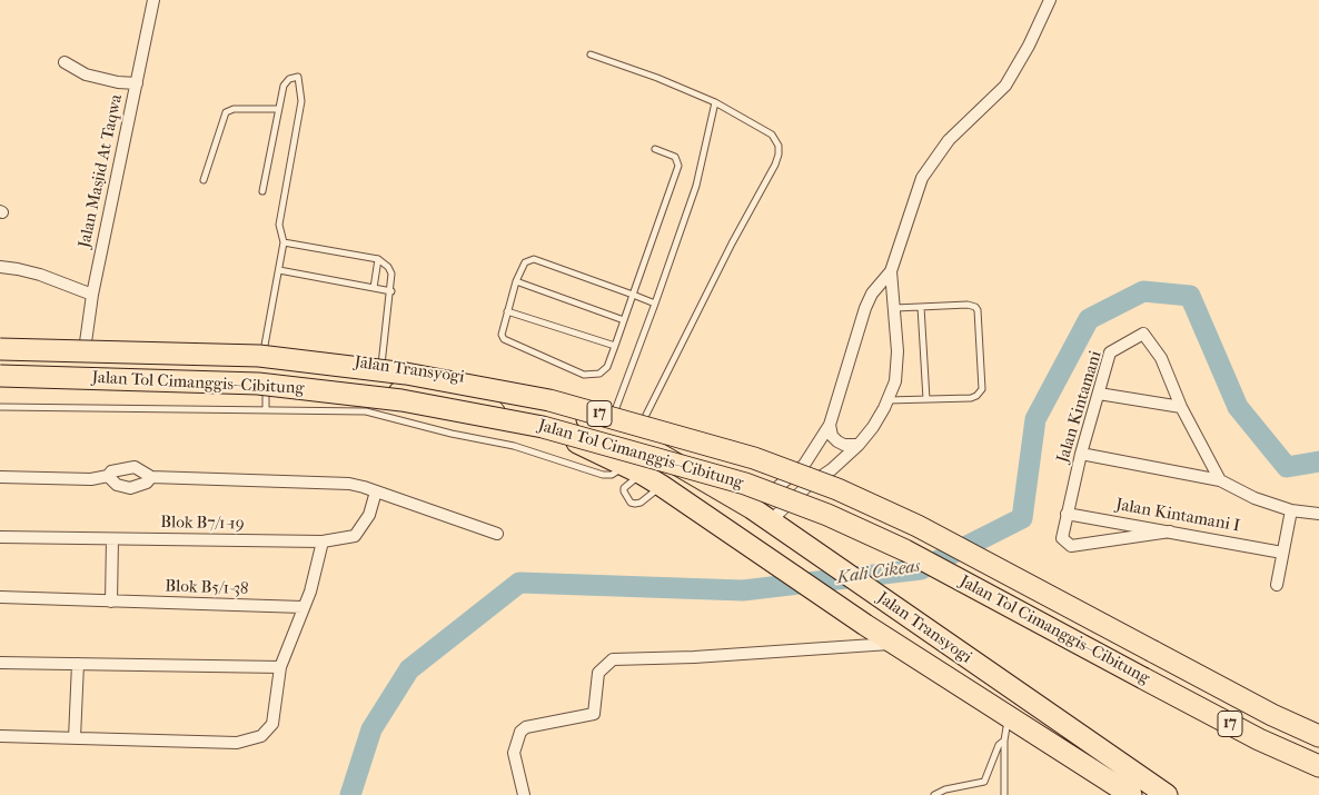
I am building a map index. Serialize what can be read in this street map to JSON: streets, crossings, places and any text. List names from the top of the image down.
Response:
{
  "streets": {
    "highway": ["Jalan Transyogi", "Jalan Tol Cimanggis–Cibitung", "17"],
    "street": [
      "Jalan Masjid At Taqwa",
      "Jalan Kintamani",
      "Jalan Kintamani I",
      "Blok B7/1-19",
      "Blok B5/1-38"
    ]
  },
  "crossings": [
    ["Jalan Masjid At Taqwa", "Jalan Transyogi"],
    ["Jalan Transyogi", "Jalan Tol Cimanggis–Cibitung"],
    ["Jalan Kintamani", "Jalan Kintamani I"]
  ],
  "water": ["Kali Cikeas"]
}
